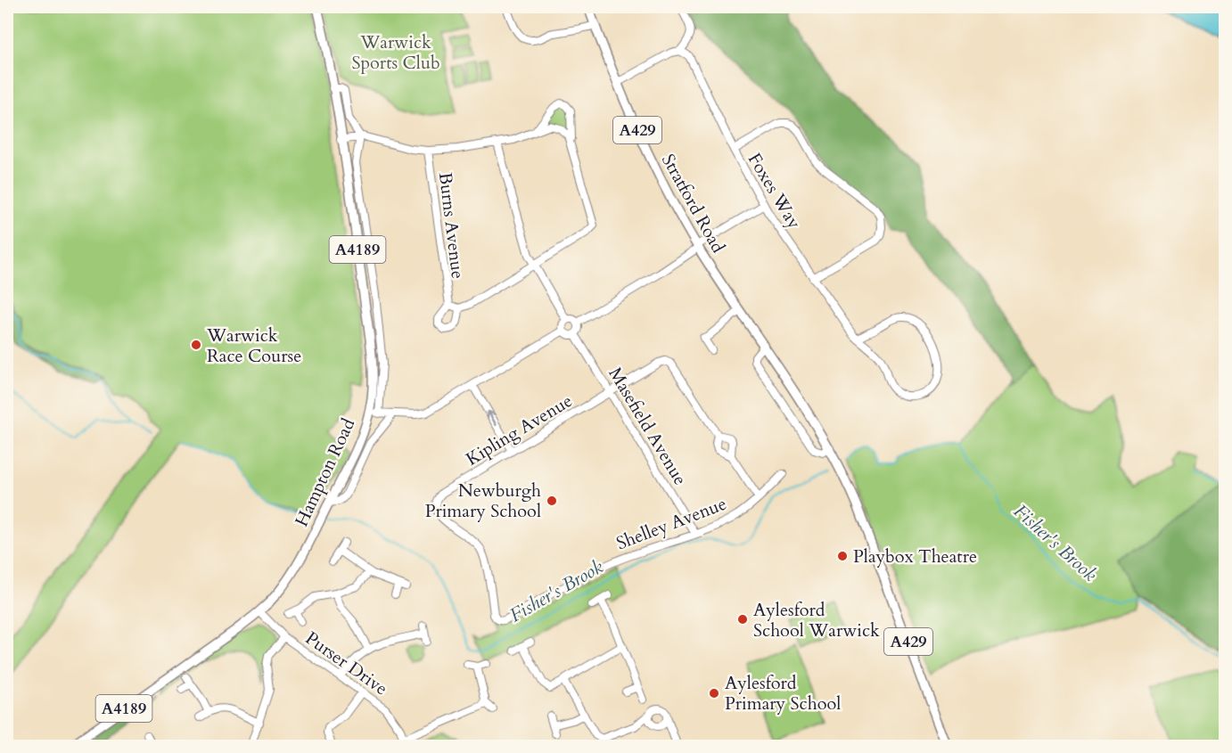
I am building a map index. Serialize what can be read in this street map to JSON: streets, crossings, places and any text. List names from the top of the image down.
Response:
{
  "streets": {
    "main road": [
      "A429",
      "Stratford Road",
      "A4189",
      "Hampton Road"
    ],
    "street": [
      "Foxes Way",
      "Burns Avenue",
      "Masefield Avenue",
      "Kipling Avenue",
      "Shelley Avenue",
      "Purser Drive"
    ]
  },
  "crossings": [
    ["Masefield Avenue", "Kipling Avenue"],
    ["Masefield Avenue", "Shelley Avenue"],
    ["Kipling Avenue", "Shelley Avenue"],
    ["Hampton Road", "Purser Drive"]
  ],
  "water": ["Fisher's Brook"],
  "parks": ["Warwick Sports Club"],
  "places": [
    "Warwick Race Course",
    "Newburgh Primary School",
    "Playbox Theatre",
    "Aylesford School Warwick",
    "Aylesford Primary School"
  ]
}
